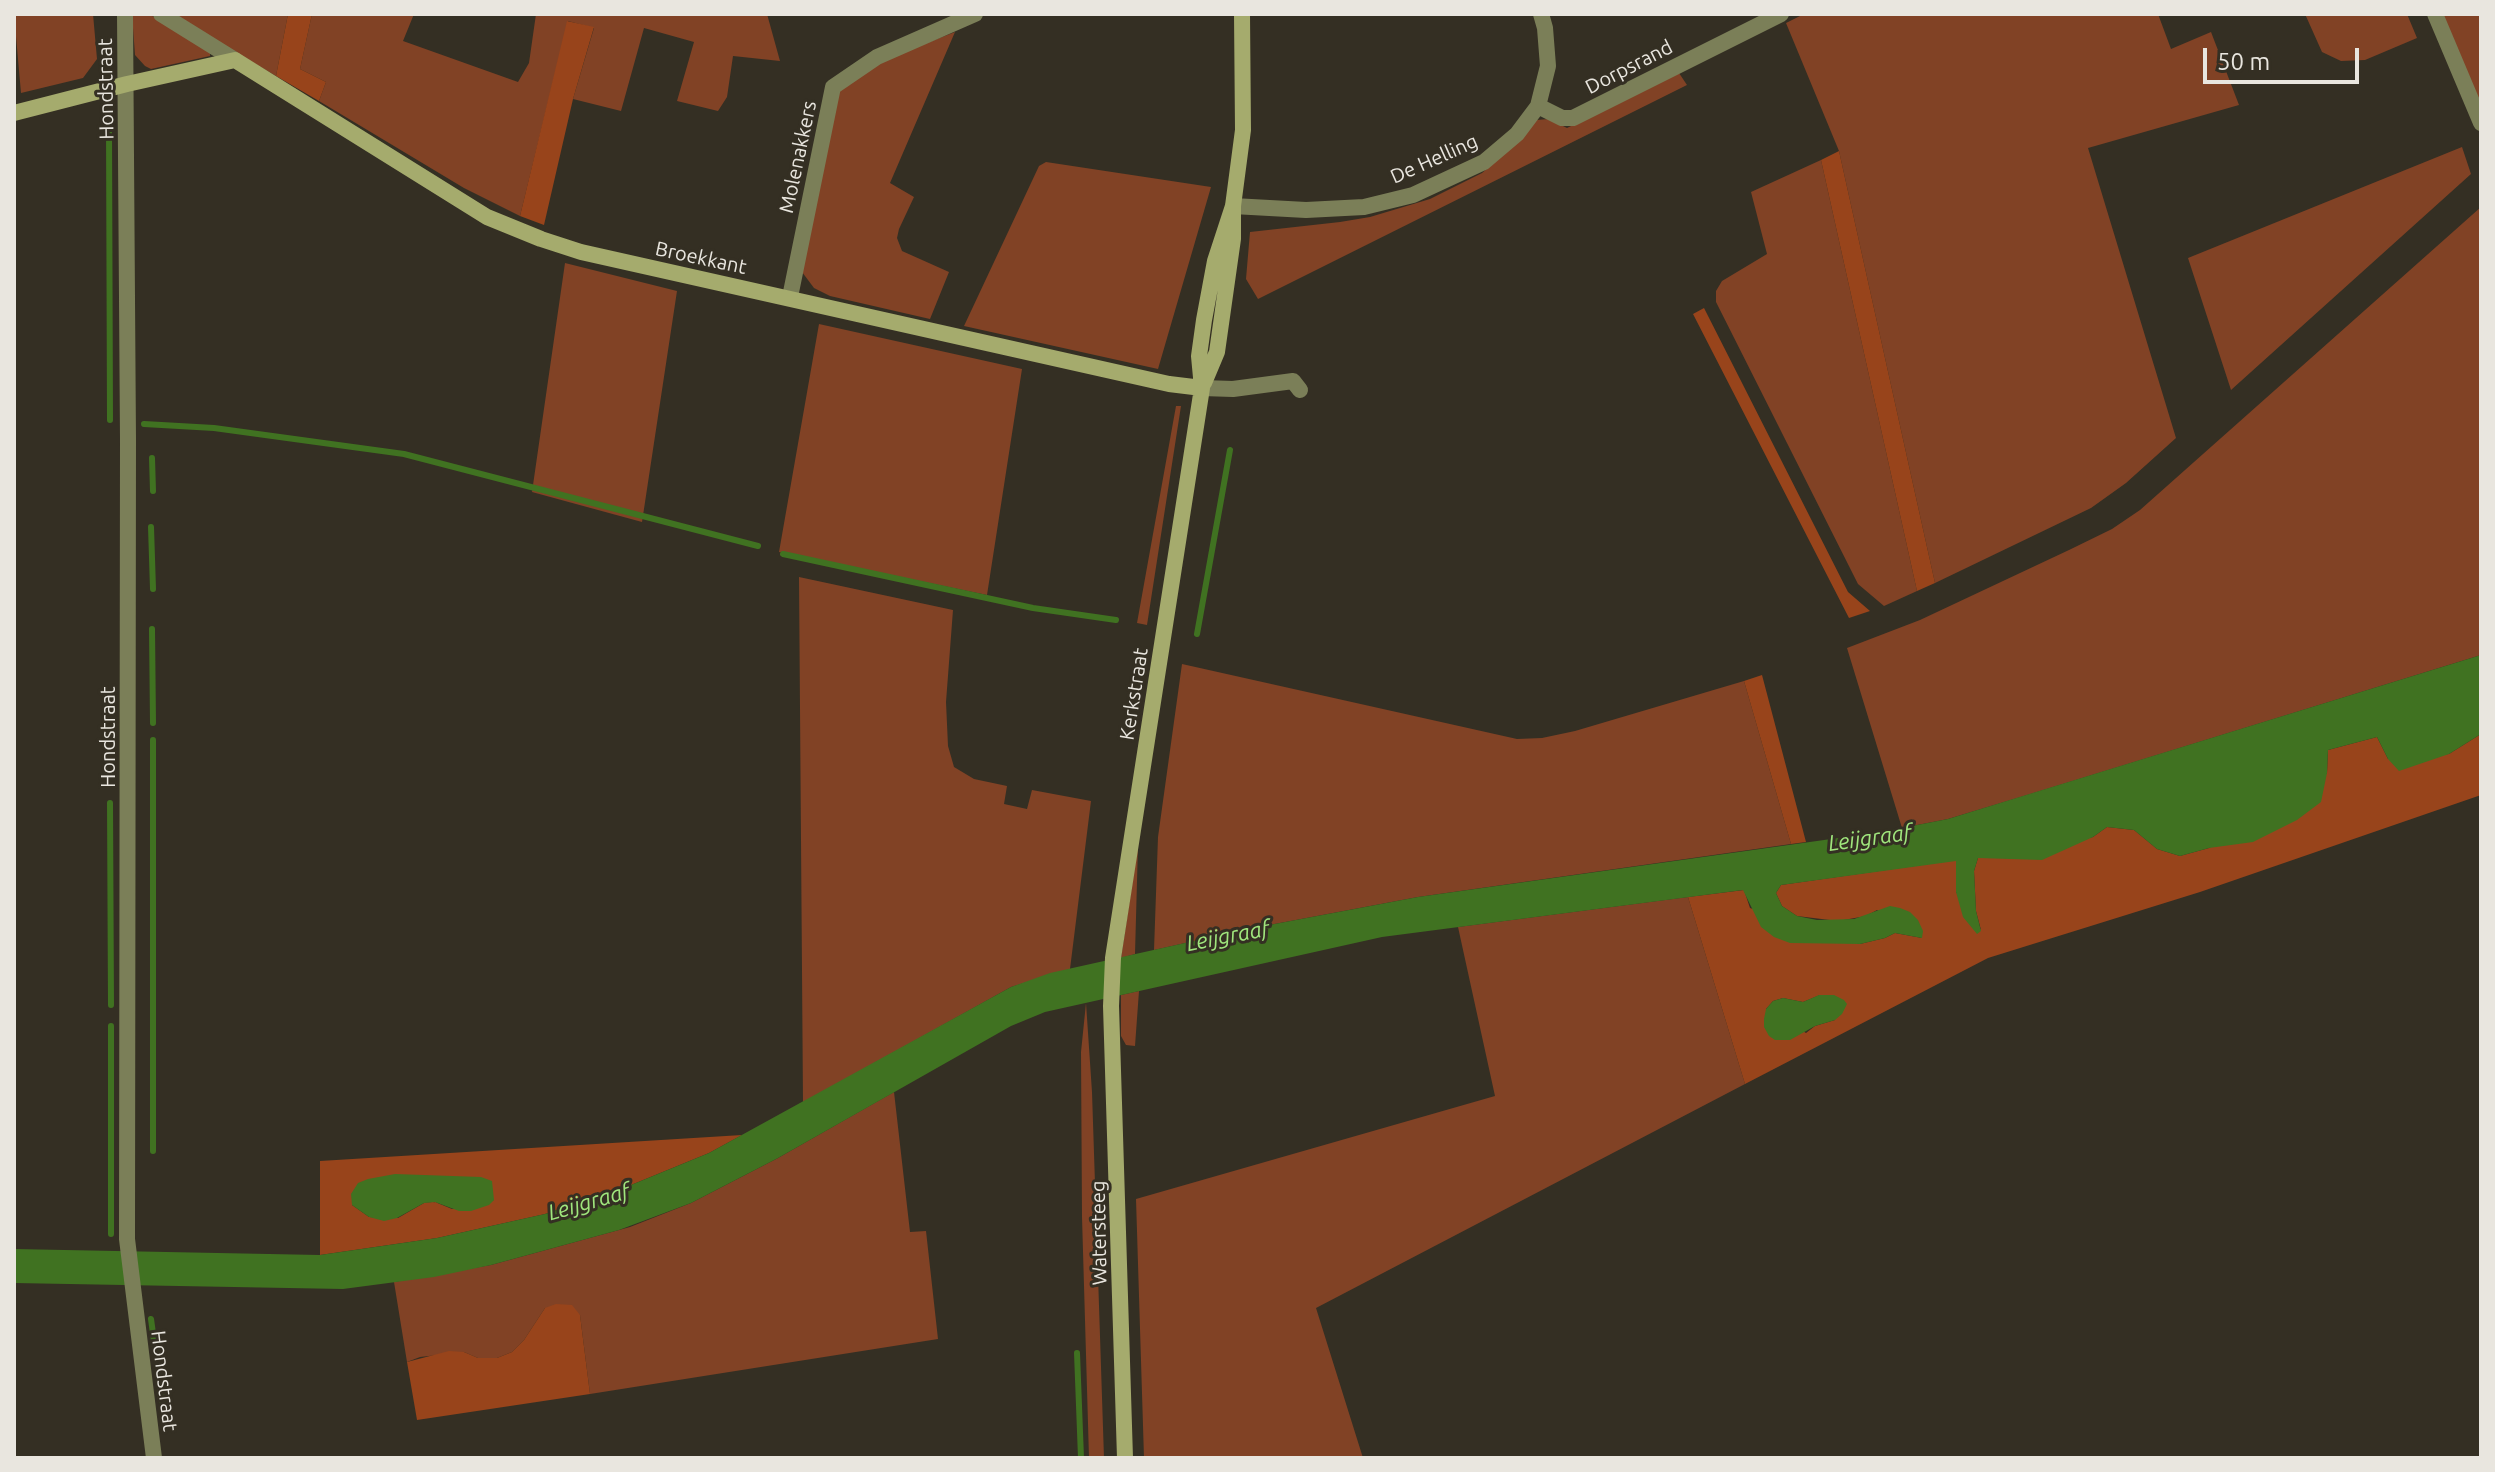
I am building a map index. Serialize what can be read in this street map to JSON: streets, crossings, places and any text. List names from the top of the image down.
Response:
{
  "streets": {
    "street": [
      "Dorpsrand",
      "Hondstraat",
      "Molenakkers",
      "De Helling",
      "Broekkant",
      "Kerkstraat",
      "Watersteeg"
    ]
  },
  "crossings": [
    ["Dorpsrand", "De Helling"],
    ["Molenakkers", "Broekkant"],
    ["De Helling", "Kerkstraat"],
    ["Broekkant", "Kerkstraat"],
    ["Kerkstraat", "Watersteeg"]
  ],
  "water": ["Leijgraaf"],
  "scale_bar": "50 m"
}
